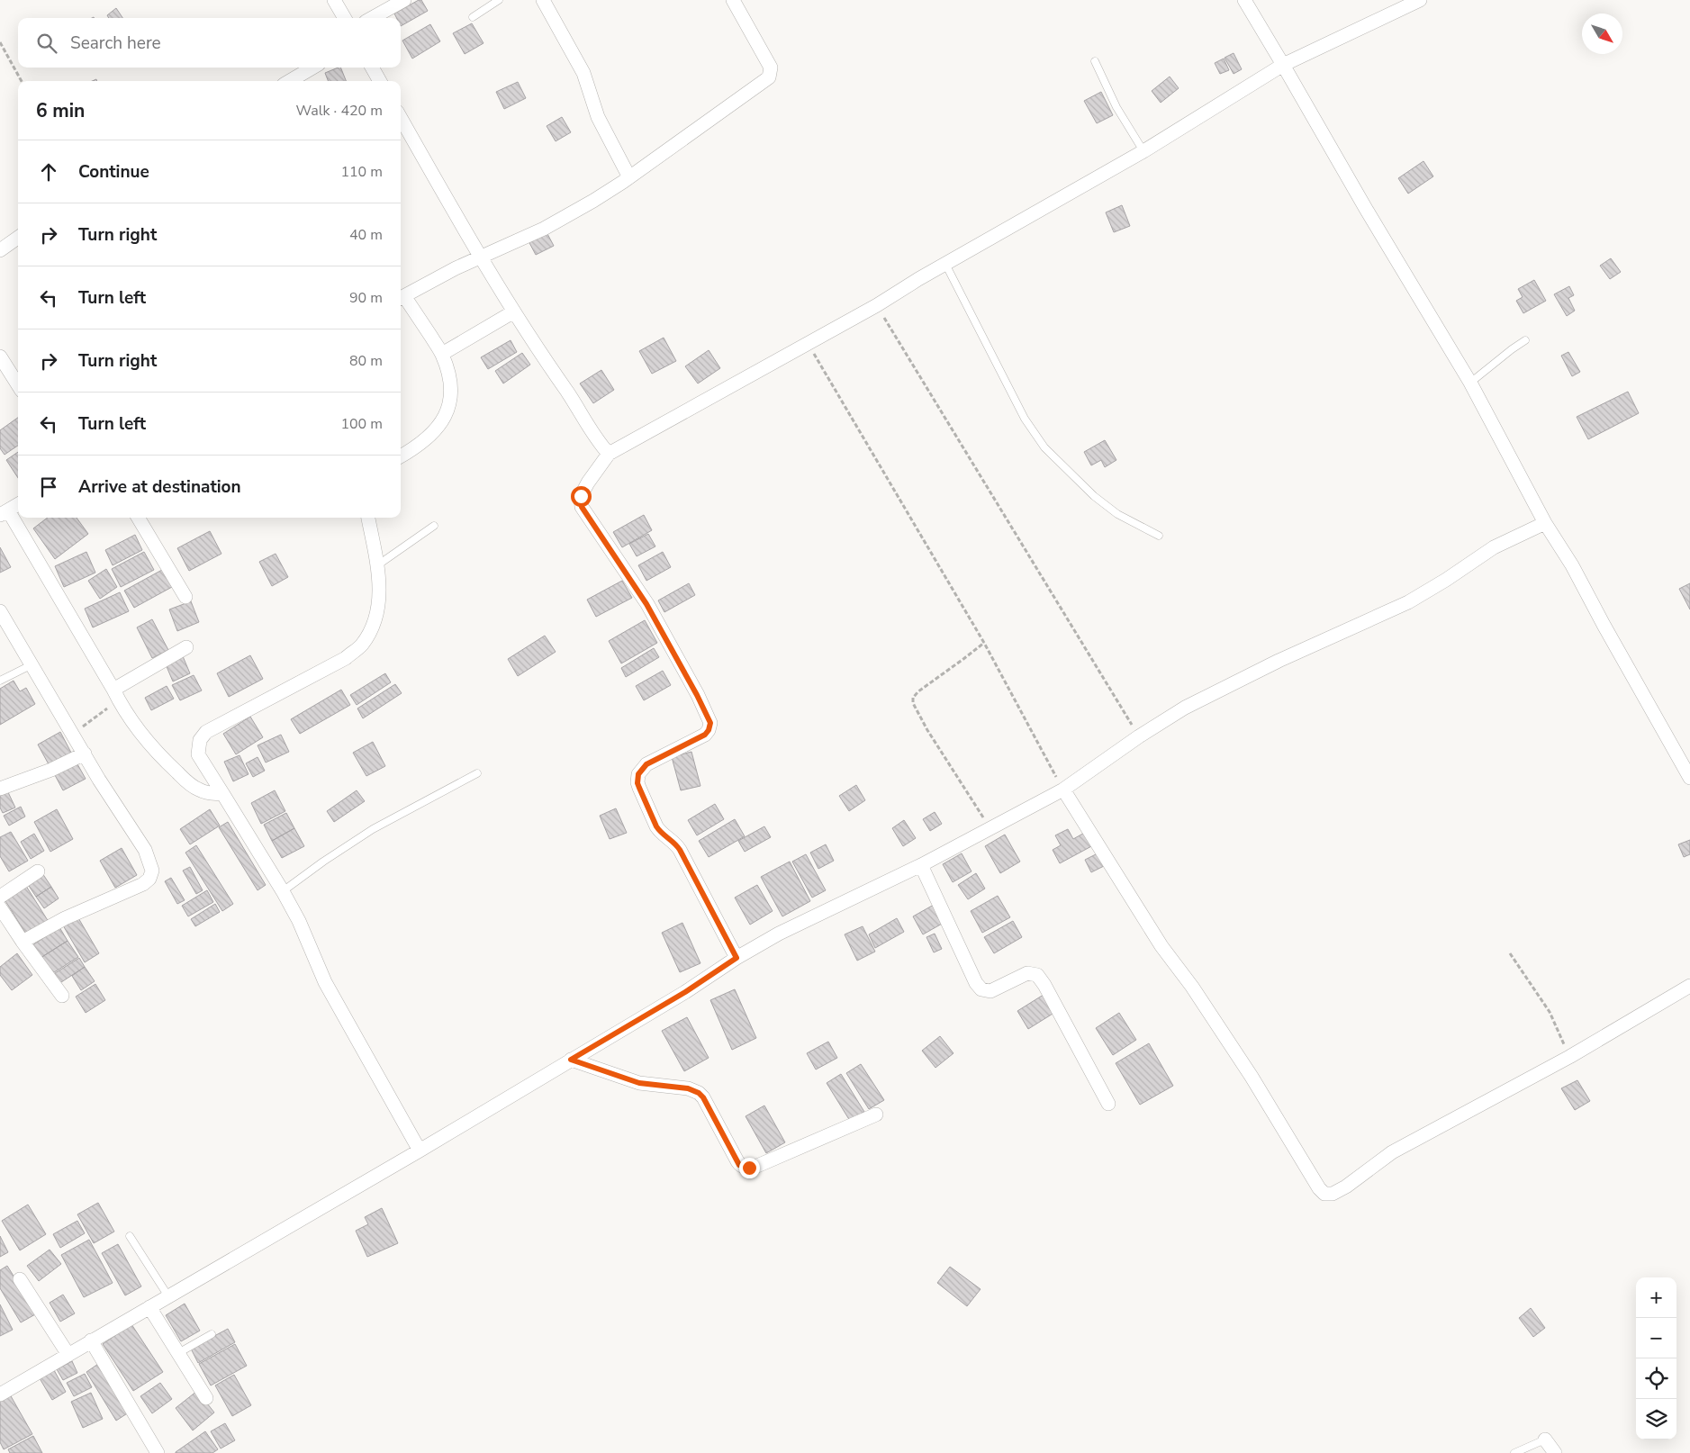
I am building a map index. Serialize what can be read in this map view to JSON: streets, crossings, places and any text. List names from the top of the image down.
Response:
{
  "north": "bottom right",
  "page": {
    "search": "Search here",
    "heading": ["6 min", "Walk · 420 m"],
    "list": [
      ["Continue", "110 m"],
      ["Turn right", "40 m"],
      ["Turn left", "90 m"],
      ["Turn right", "80 m"],
      ["Turn left", "100 m"],
      "Arrive at destination"
    ],
    "map_buttons": ["+", "−"]
  }
}
